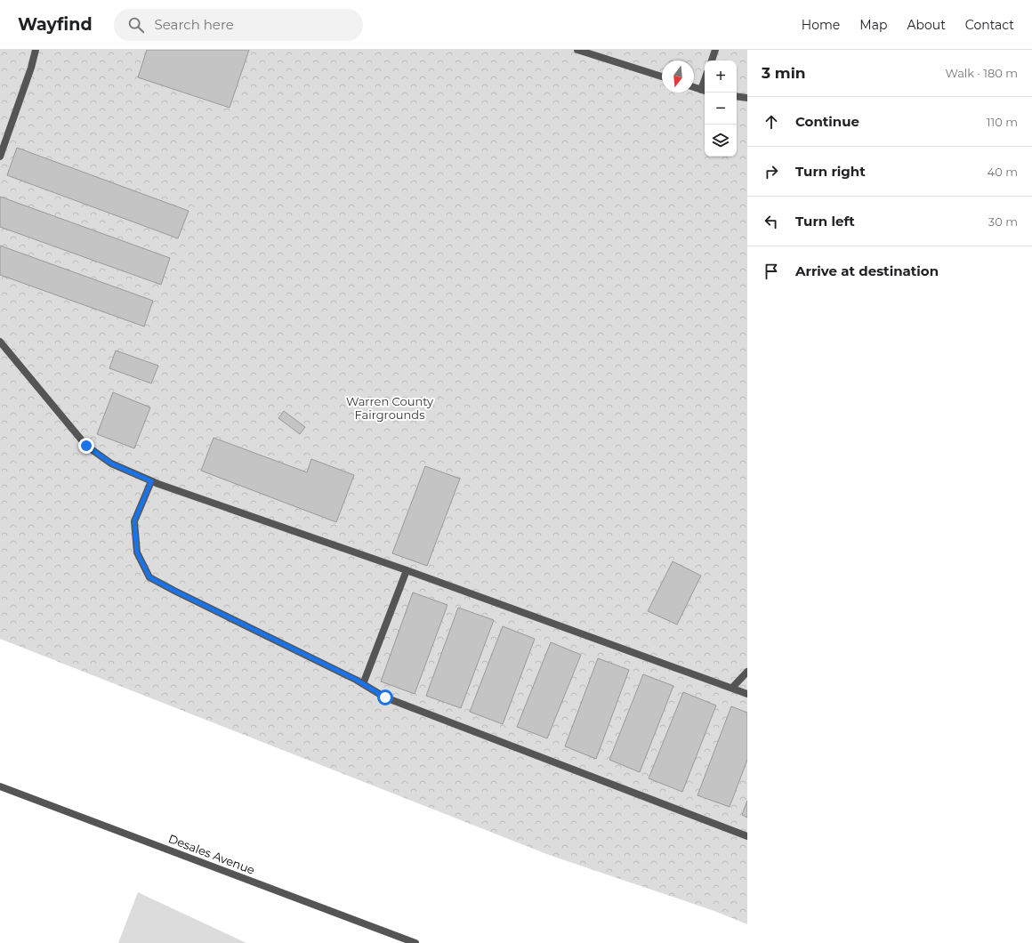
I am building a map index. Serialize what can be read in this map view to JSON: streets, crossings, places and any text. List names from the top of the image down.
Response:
{
  "streets": {
    "street": ["Desales Avenue"]
  },
  "parks": ["Warren County Fairgrounds"],
  "north": "bottom",
  "page": {
    "header": "Wayfind",
    "search": "Search here",
    "nav": [
      "Home",
      "Map",
      "About",
      "Contact"
    ],
    "heading": ["3 min", "Walk · 180 m"],
    "map_buttons": ["+", "−"],
    "list": [
      ["Continue", "110 m"],
      ["Turn right", "40 m"],
      ["Turn left", "30 m"],
      "Arrive at destination"
    ]
  }
}
